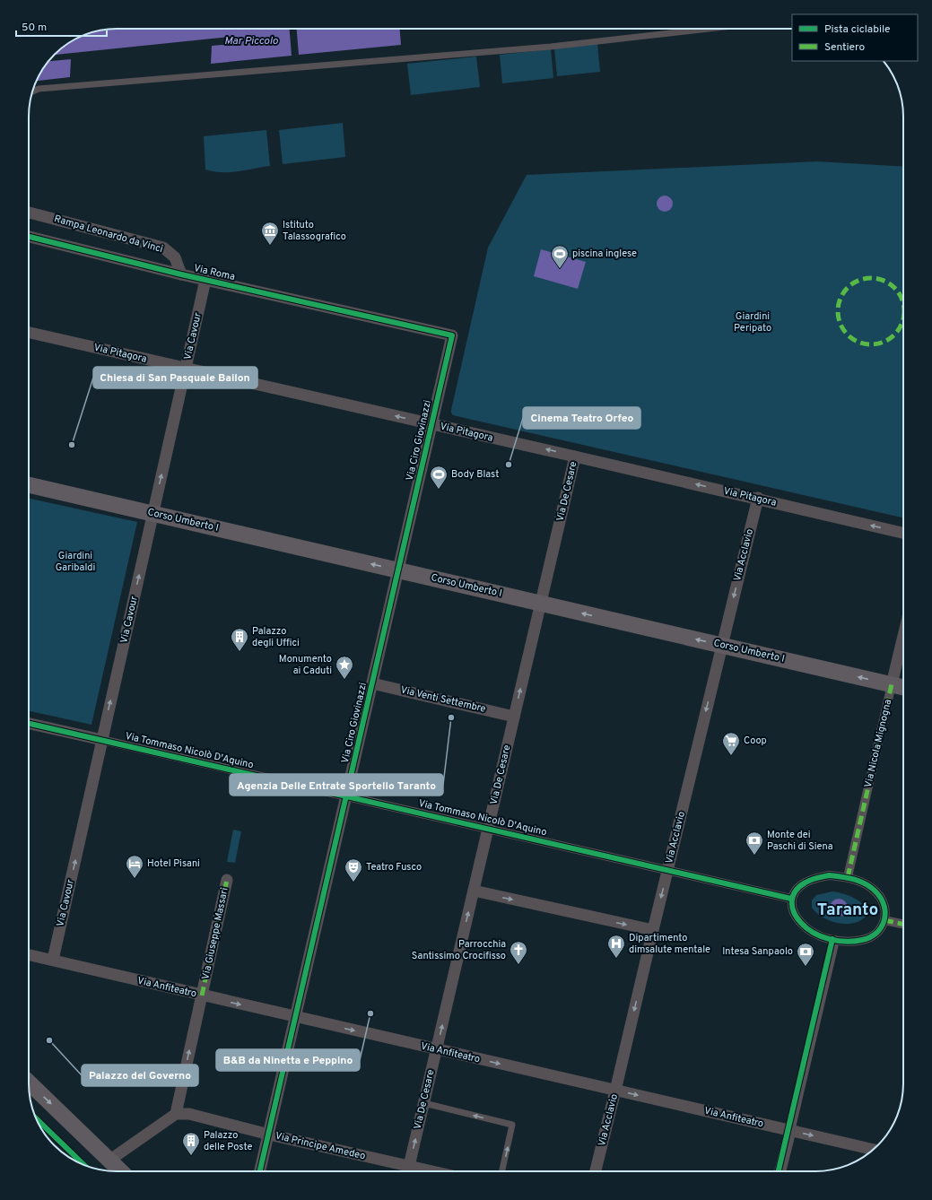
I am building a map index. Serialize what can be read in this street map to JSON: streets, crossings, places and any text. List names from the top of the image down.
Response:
{
  "streets": {
    "main road": ["Corso Umberto I"],
    "street": [
      "Rampa Leonardo da Vinci",
      "Via Roma",
      "Via Cavour",
      "Via Pitagora",
      "Via Ciro Giovinazzi",
      "Via De Cesare",
      "Via Acclavio",
      "Via Venti Settembre",
      "Via Nicola Mignogna",
      "Via Tommaso Nicolò D'Aquino",
      "Via Giuseppe Massari",
      "Via Anfiteatro",
      "Via Principe Amedeo"
    ]
  },
  "crossings": [
    ["Rampa Leonardo da Vinci", "Via Roma"],
    ["Via Roma", "Via Cavour"],
    ["Via Roma", "Via Ciro Giovinazzi"],
    ["Via Cavour", "Via Pitagora"],
    ["Via Cavour", "Corso Umberto I"],
    ["Via Cavour", "Via Tommaso Nicolò D'Aquino"],
    ["Via Cavour", "Via Anfiteatro"],
    ["Via Pitagora", "Via Ciro Giovinazzi"],
    ["Via Pitagora", "Via De Cesare"],
    ["Via Pitagora", "Via Acclavio"],
    ["Via Ciro Giovinazzi", "Corso Umberto I"],
    ["Via Ciro Giovinazzi", "Via Venti Settembre"],
    ["Via Ciro Giovinazzi", "Via Tommaso Nicolò D'Aquino"],
    ["Via Ciro Giovinazzi", "Via Anfiteatro"],
    ["Via Ciro Giovinazzi", "Via Principe Amedeo"],
    ["Via De Cesare", "Corso Umberto I"],
    ["Via De Cesare", "Via Venti Settembre"],
    ["Via De Cesare", "Via Tommaso Nicolò D'Aquino"],
    ["Via De Cesare", "Via Anfiteatro"],
    ["Corso Umberto I", "Via Acclavio"],
    ["Corso Umberto I", "Via Nicola Mignogna"],
    ["Via Acclavio", "Via Tommaso Nicolò D'Aquino"],
    ["Via Acclavio", "Via Anfiteatro"],
    ["Via Nicola Mignogna", "Via Tommaso Nicolò D'Aquino"],
    ["Via Giuseppe Massari", "Via Anfiteatro"],
    ["Via Giuseppe Massari", "Via Principe Amedeo"]
  ],
  "one_way": [
    "Via Cavour",
    "Via Pitagora",
    "Via De Cesare",
    "Corso Umberto I",
    "Via Acclavio",
    "Via Giuseppe Massari",
    "Via Anfiteatro"
  ],
  "districts": ["Taranto"],
  "water": ["Mar Piccolo"],
  "parks": ["Giardini Peripato", "Giardini Garibaldi"],
  "places": {
    "museum": ["Istituto Talassografico"],
    "sports": ["piscina inglese", "Body Blast"],
    "other": [
      "Chiesa di San Pasquale Bailon",
      "Cinema Teatro Orfeo",
      "Agenzia Delle Entrate Sportello Taranto",
      "B&B da Ninetta e Peppino",
      "Palazzo del Governo"
    ],
    "building": ["Palazzo degli Uffici", "Palazzo delle Poste"],
    "place": ["Monumento ai Caduti"],
    "supermarket": ["Coop"],
    "bank": ["Monte dei Paschi di Siena", "Intesa Sanpaolo"],
    "hotel": ["Hotel Pisani"],
    "theatre": ["Teatro Fusco"],
    "hospital": ["Dipartimento dimsalute mentale"],
    "church": ["Parrocchia Santissimo Crocifisso"]
  },
  "legend": ["Pista ciclabile", "Sentiero"],
  "scale_bar": "50 m"
}
